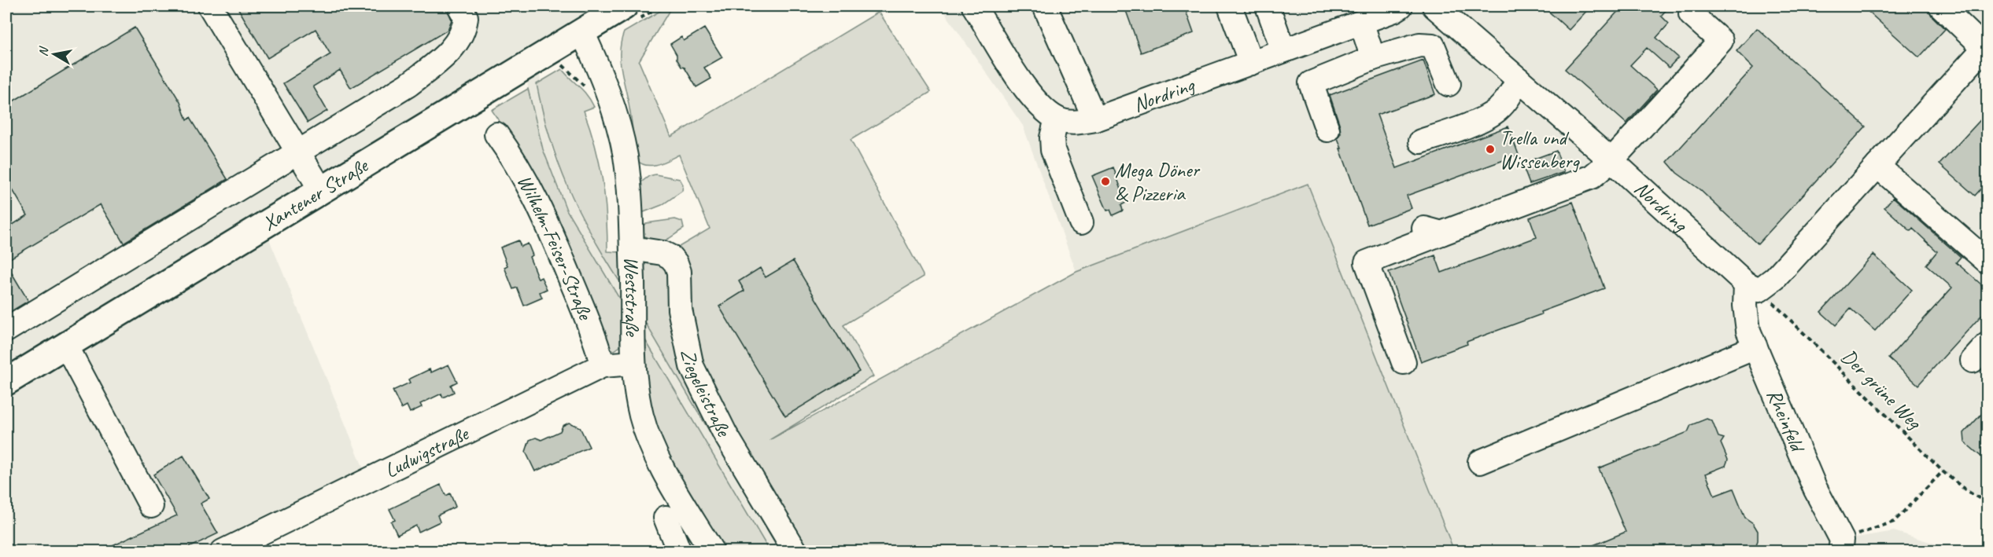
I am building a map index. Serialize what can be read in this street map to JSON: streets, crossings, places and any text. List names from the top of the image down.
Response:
{
  "streets": {
    "main road": ["Xantener Straße"],
    "street": [
      "Nordring",
      "Wilhelm-Feiser-Straße",
      "Weststraße",
      "Ziegeleistraße",
      "Rheinfeld",
      "Ludwigstraße"
    ],
    "path": ["Der grüne Weg"]
  },
  "crossings": [
    ["Nordring", "Der grüne Weg"],
    ["Nordring", "Rheinfeld"],
    ["Xantener Straße", "Weststraße"],
    ["Wilhelm-Feiser-Straße", "Ludwigstraße"],
    ["Weststraße", "Ziegeleistraße"],
    ["Weststraße", "Ludwigstraße"],
    ["Der grüne Weg", "Rheinfeld"]
  ],
  "places": ["Trella und Wissenberg", "Mega Döner & Pizzeria"],
  "north": "left"
}
